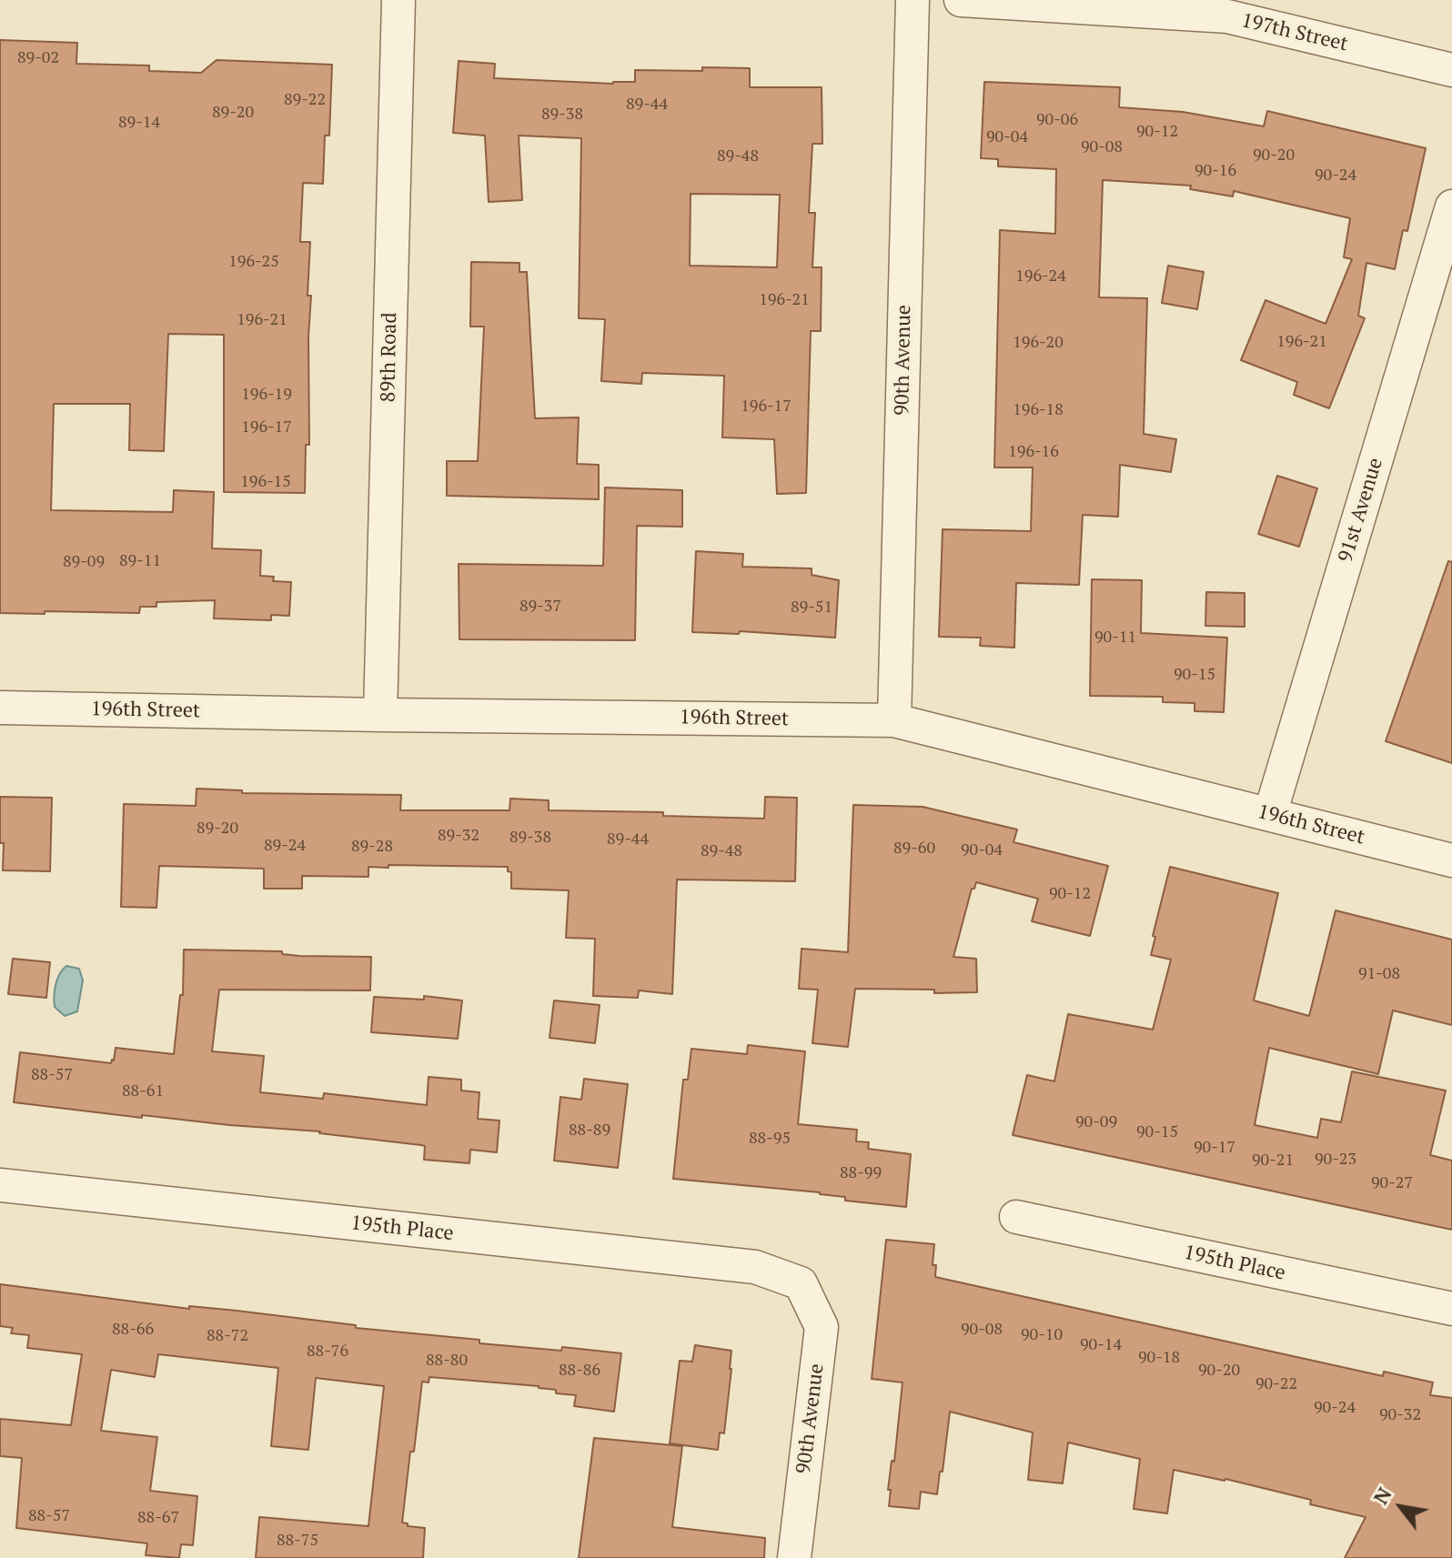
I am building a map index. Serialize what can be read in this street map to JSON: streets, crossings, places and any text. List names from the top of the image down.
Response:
{
  "streets": {
    "street": [
      "197th Street",
      "89th Road",
      "90th Avenue",
      "91st Avenue",
      "196th Street",
      "195th Place"
    ]
  },
  "crossings": [
    ["89th Road", "196th Street"],
    ["90th Avenue", "196th Street"],
    ["90th Avenue", "195th Place"],
    ["91st Avenue", "196th Street"]
  ],
  "house_numbers": [
    "89-02",
    "89-22",
    "89-44",
    "89-20",
    "89-38",
    "90-06",
    "89-14",
    "90-12",
    "90-04",
    "90-08",
    "90-20",
    "89-48",
    "90-16",
    "90-24",
    "196-25",
    "196-24",
    "196-21",
    "196-21",
    "196-21",
    "196-20",
    "196-19",
    "196-17",
    "196-18",
    "196-17",
    "196-16",
    "196-15",
    "89-11",
    "89-09",
    "89-37",
    "89-51",
    "90-11",
    "90-15",
    "89-20",
    "89-32",
    "89-38",
    "89-44",
    "89-24",
    "89-28",
    "89-60",
    "90-04",
    "89-48",
    "90-12",
    "91-08",
    "88-57",
    "88-61",
    "90-09",
    "88-89",
    "90-15",
    "88-95",
    "90-17",
    "90-23",
    "90-21",
    "88-99",
    "90-27",
    "88-66",
    "90-08",
    "90-10",
    "88-72",
    "90-14",
    "88-76",
    "90-18",
    "88-80",
    "88-86",
    "90-20",
    "90-22",
    "90-24",
    "90-32",
    "88-57",
    "88-67",
    "88-75"
  ],
  "north": "top left"
}
